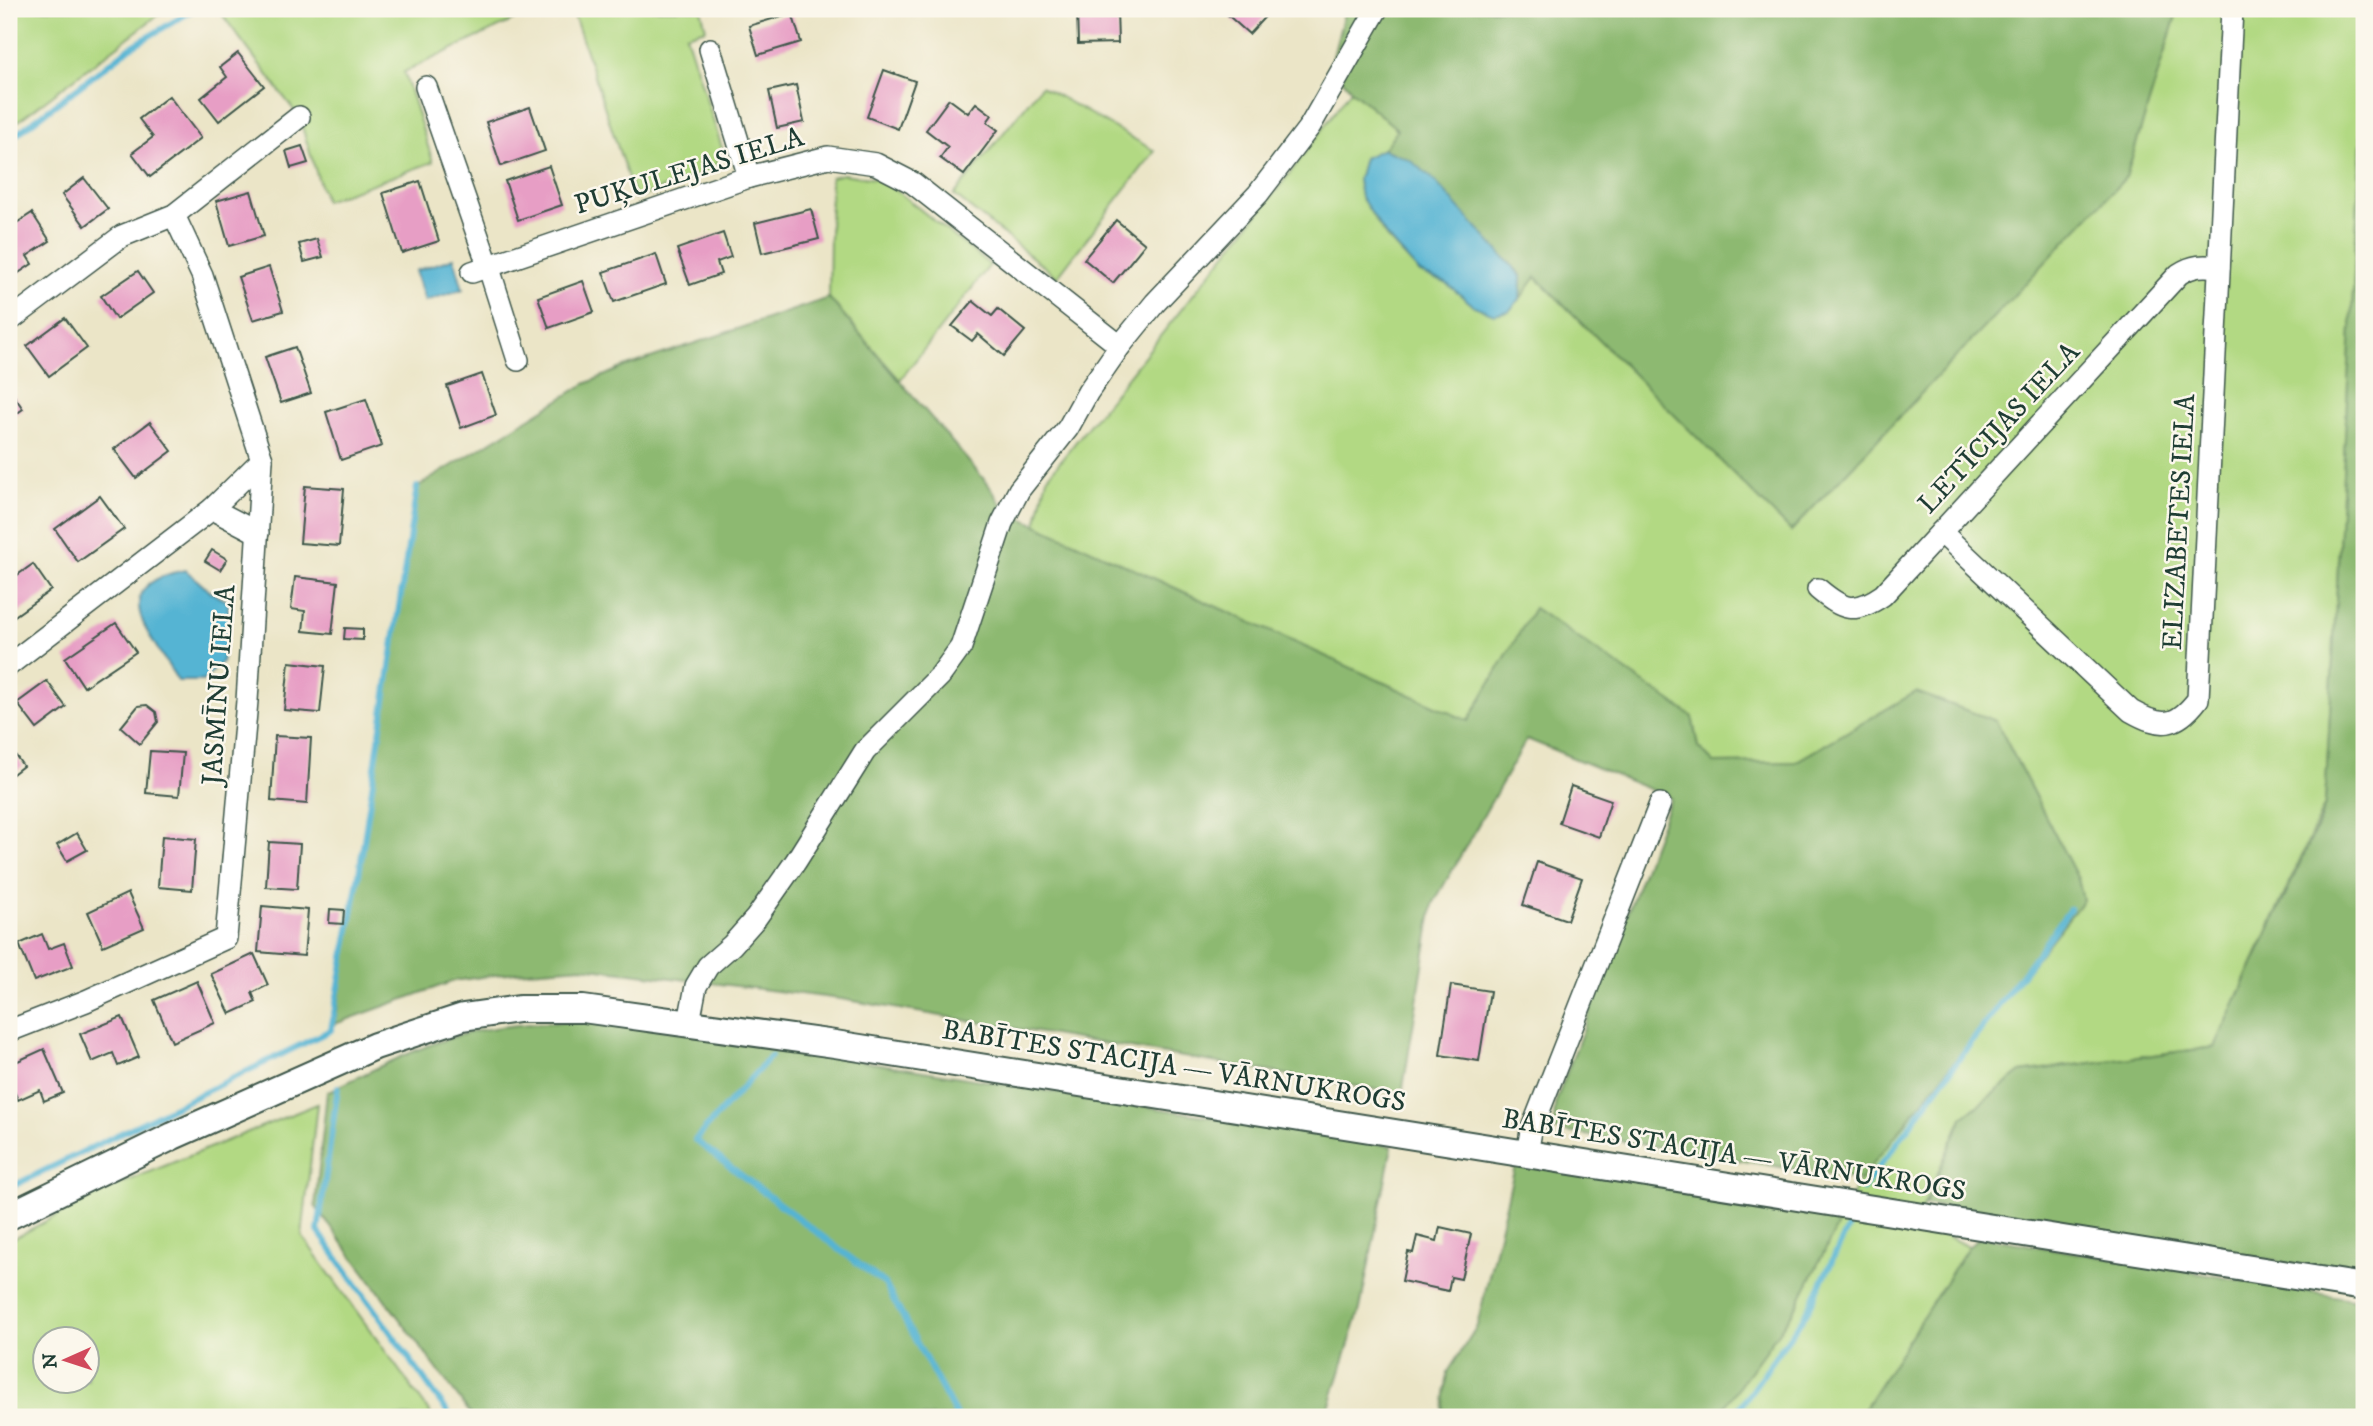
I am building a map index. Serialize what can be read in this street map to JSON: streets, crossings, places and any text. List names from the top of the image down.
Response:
{
  "streets": {
    "main road": ["BABĪTES STACIJA — VĀRNUKROGS"],
    "street": [
      "PUĶULEJAS IELA",
      "LETĪCIJAS IELA",
      "ELIZABETES IELA",
      "JASMĪNU IELA"
    ]
  },
  "crossings": [
    ["LETĪCIJAS IELA", "ELIZABETES IELA"]
  ],
  "north": "left"
}
